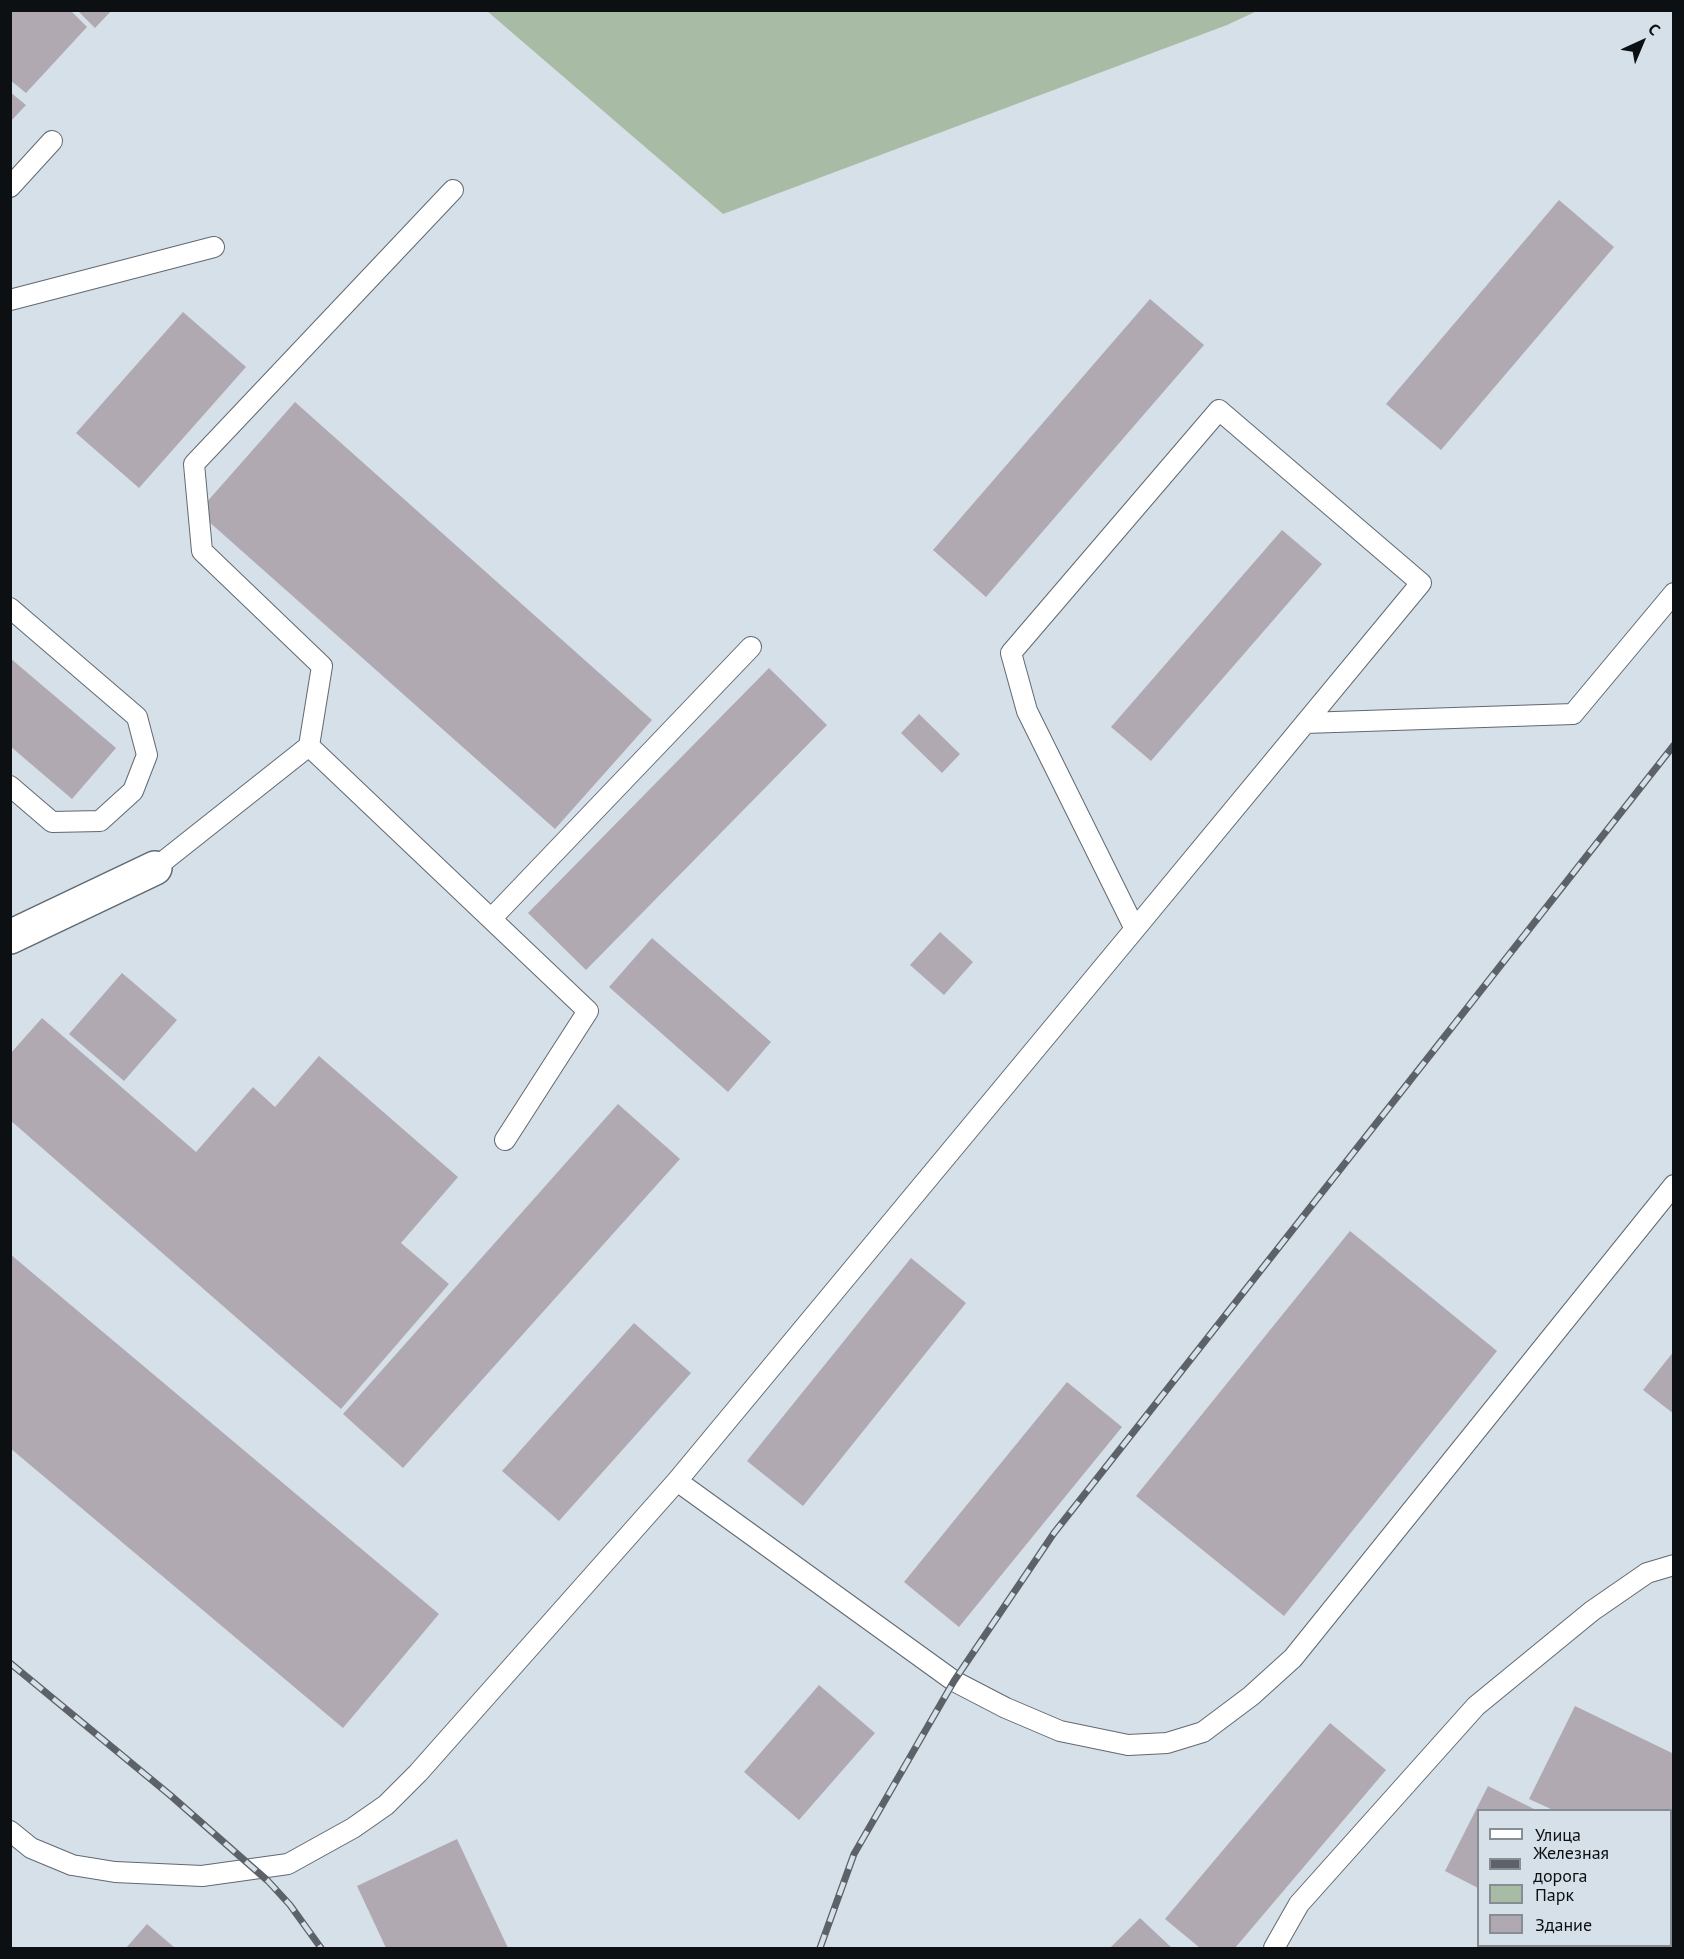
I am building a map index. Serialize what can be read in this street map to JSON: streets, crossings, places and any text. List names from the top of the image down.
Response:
{
  "legend": [
    "Улица",
    "Железная дорога",
    "Парк",
    "Здание"
  ],
  "north": "top right"
}
